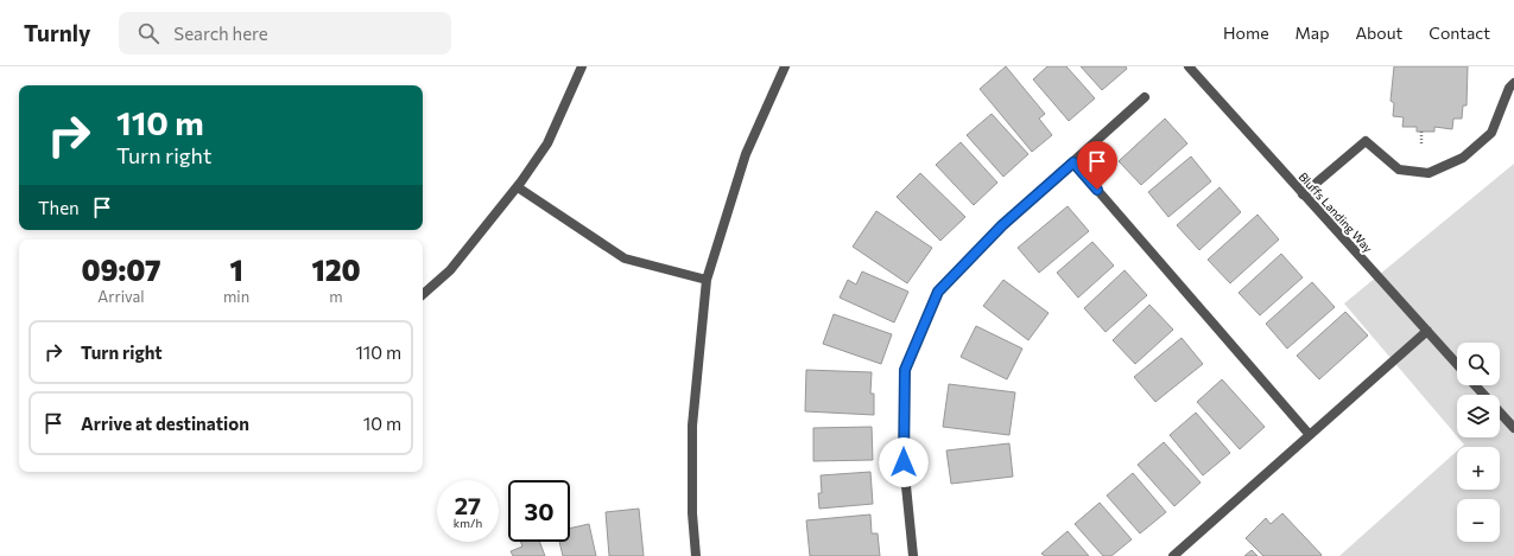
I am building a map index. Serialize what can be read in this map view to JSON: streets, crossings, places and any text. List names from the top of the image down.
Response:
{
  "streets": {
    "street": ["Bluffs Landing Way"]
  },
  "page": {
    "header": "Turnly",
    "search": "Search here",
    "nav": [
      "Home",
      "Map",
      "About",
      "Contact"
    ],
    "turn": ["110 m", "Turn right"],
    "then": "Then",
    "eta": [
      "09:07",
      "Arrival",
      "1",
      "min",
      "120",
      "m"
    ],
    "list": [
      {
        "name": "Turn right",
        "value": "110 m"
      },
      {
        "name": "Arrive at destination",
        "value": "10 m"
      }
    ],
    "map_buttons": ["+", "−"],
    "speed": "27 km/h",
    "limit": "30"
  }
}
